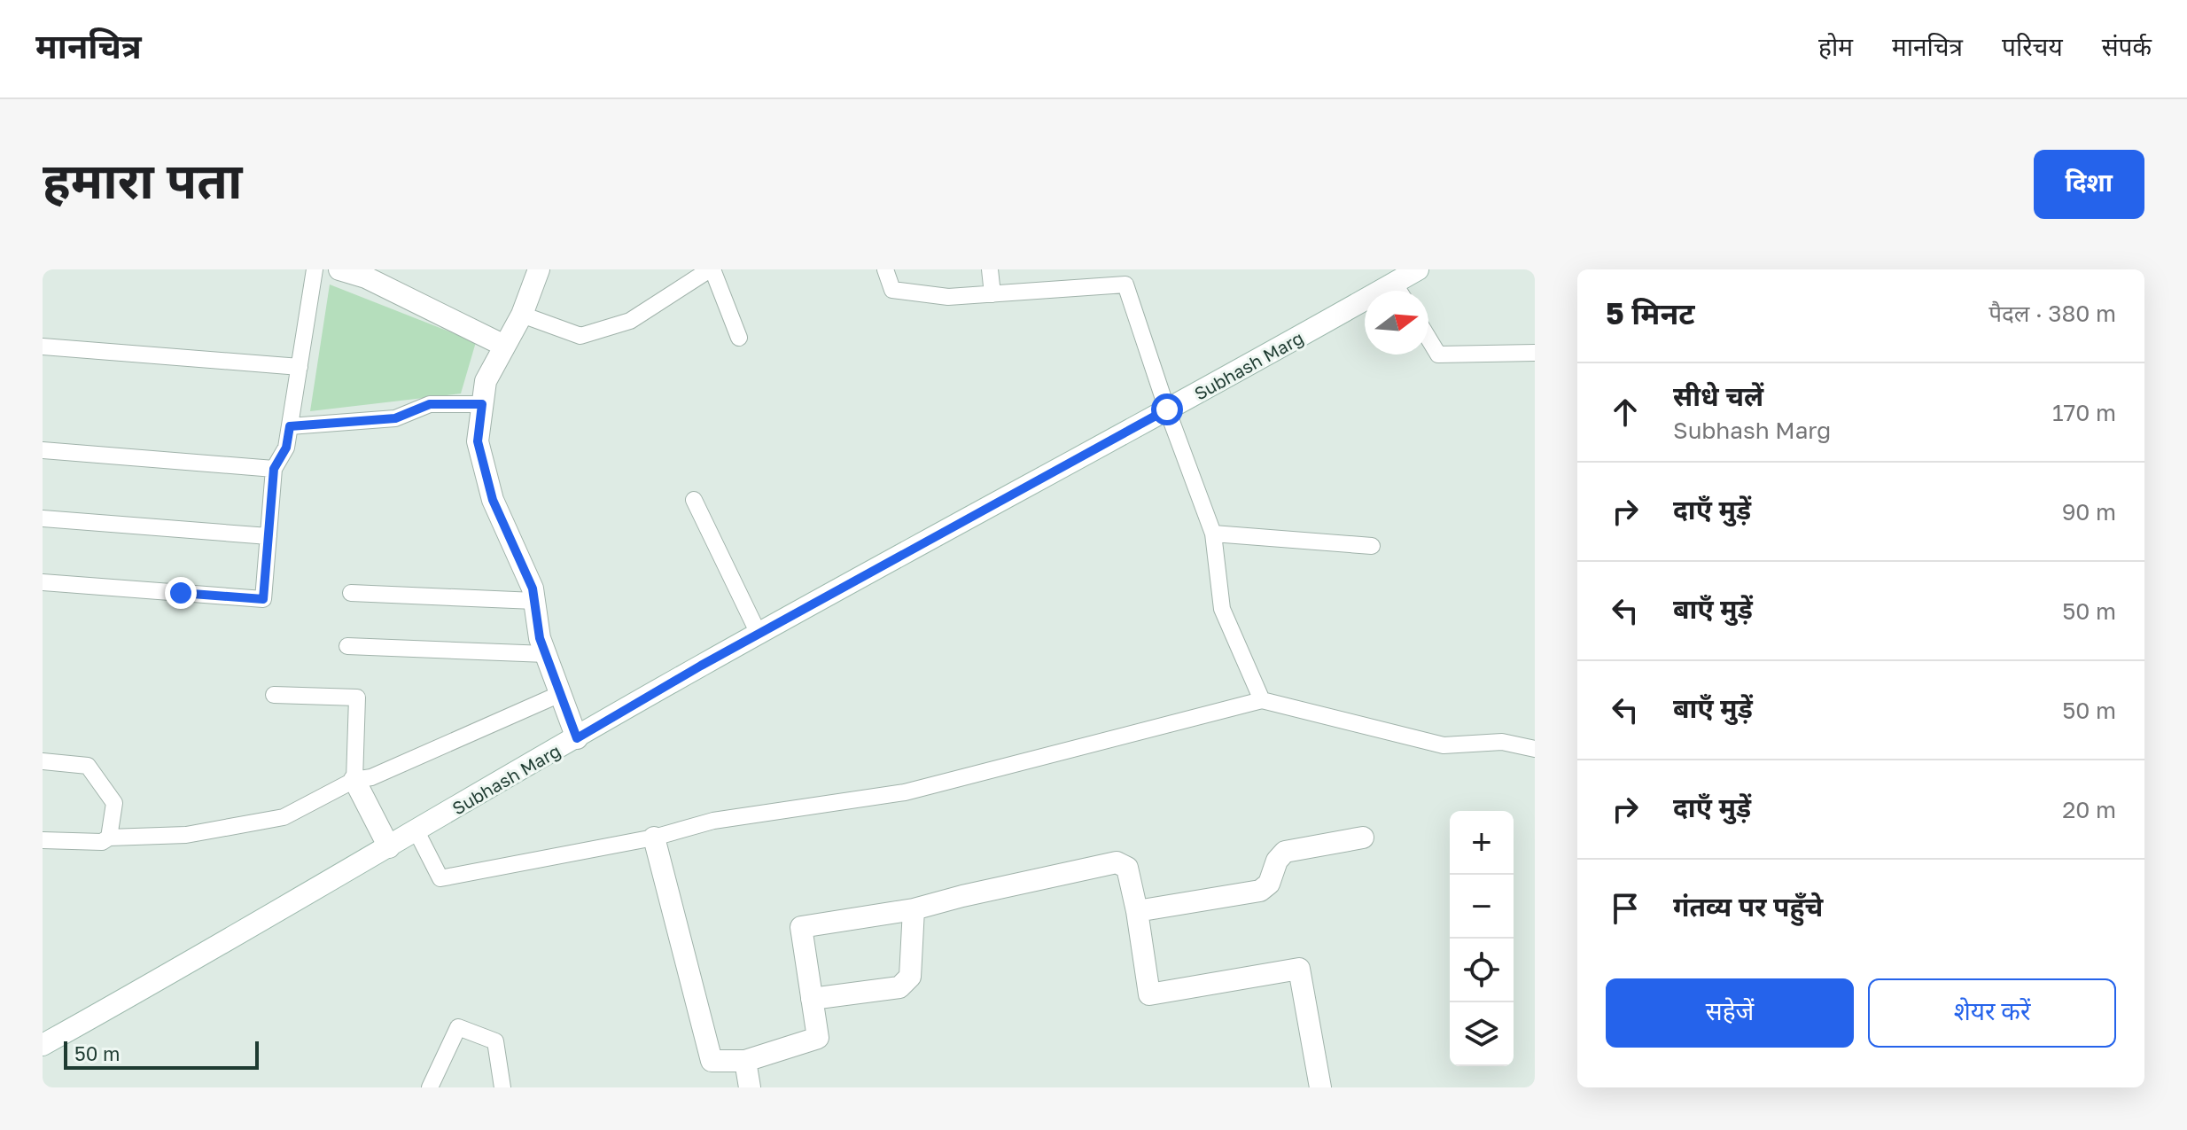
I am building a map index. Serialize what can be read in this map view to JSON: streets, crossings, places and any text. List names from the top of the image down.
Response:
{
  "streets": {
    "street": ["Subhash Marg"]
  },
  "scale_bar": "50 m",
  "north": "right",
  "page": {
    "header": "मानचित्र",
    "nav": [
      "होम",
      "मानचित्र",
      "परिचय",
      "संपर्क"
    ],
    "title": "हमारा पता",
    "buttons": [
      "दिशा",
      ["सहेजें", "शेयर करें"]
    ],
    "heading": ["5 मिनट", "पैदल · 380 m"],
    "list": [
      ["सीधे चलें", "Subhash Marg", "170 m"],
      ["दाएँ मुड़ें", "90 m"],
      ["बाएँ मुड़ें", "50 m"],
      ["बाएँ मुड़ें", "50 m"],
      ["दाएँ मुड़ें", "20 m"],
      "गंतव्य पर पहुँचे"
    ],
    "map_buttons": ["+", "−"],
    "scale": "50 m"
  }
}
